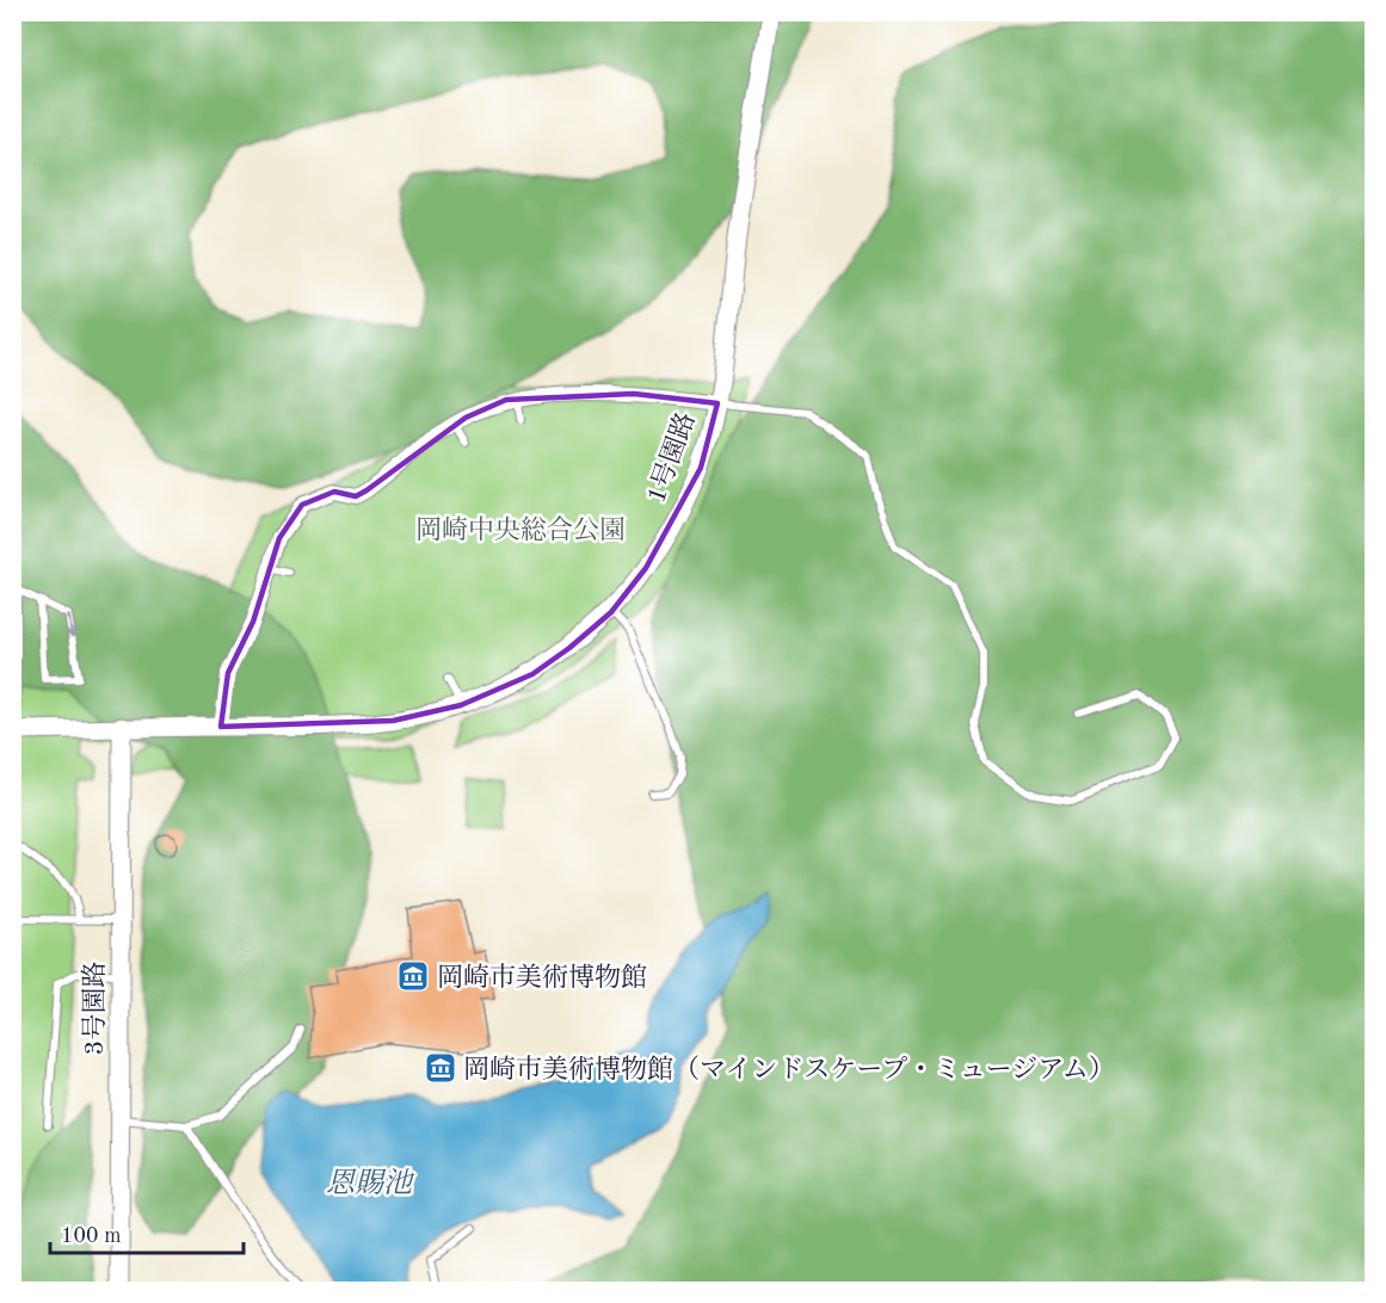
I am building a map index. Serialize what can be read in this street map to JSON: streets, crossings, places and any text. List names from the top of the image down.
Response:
{
  "streets": {
    "street": ["1号園路", "3号園路"]
  },
  "crossings": [
    ["1号園路", "3号園路"]
  ],
  "water": ["恩賜池"],
  "parks": ["岡崎中央総合公園"],
  "places": {
    "museum": ["岡崎市美術博物館", "岡崎市美術博物館（マインドスケープ・ミュージアム）"]
  },
  "scale_bar": "100 m"
}
